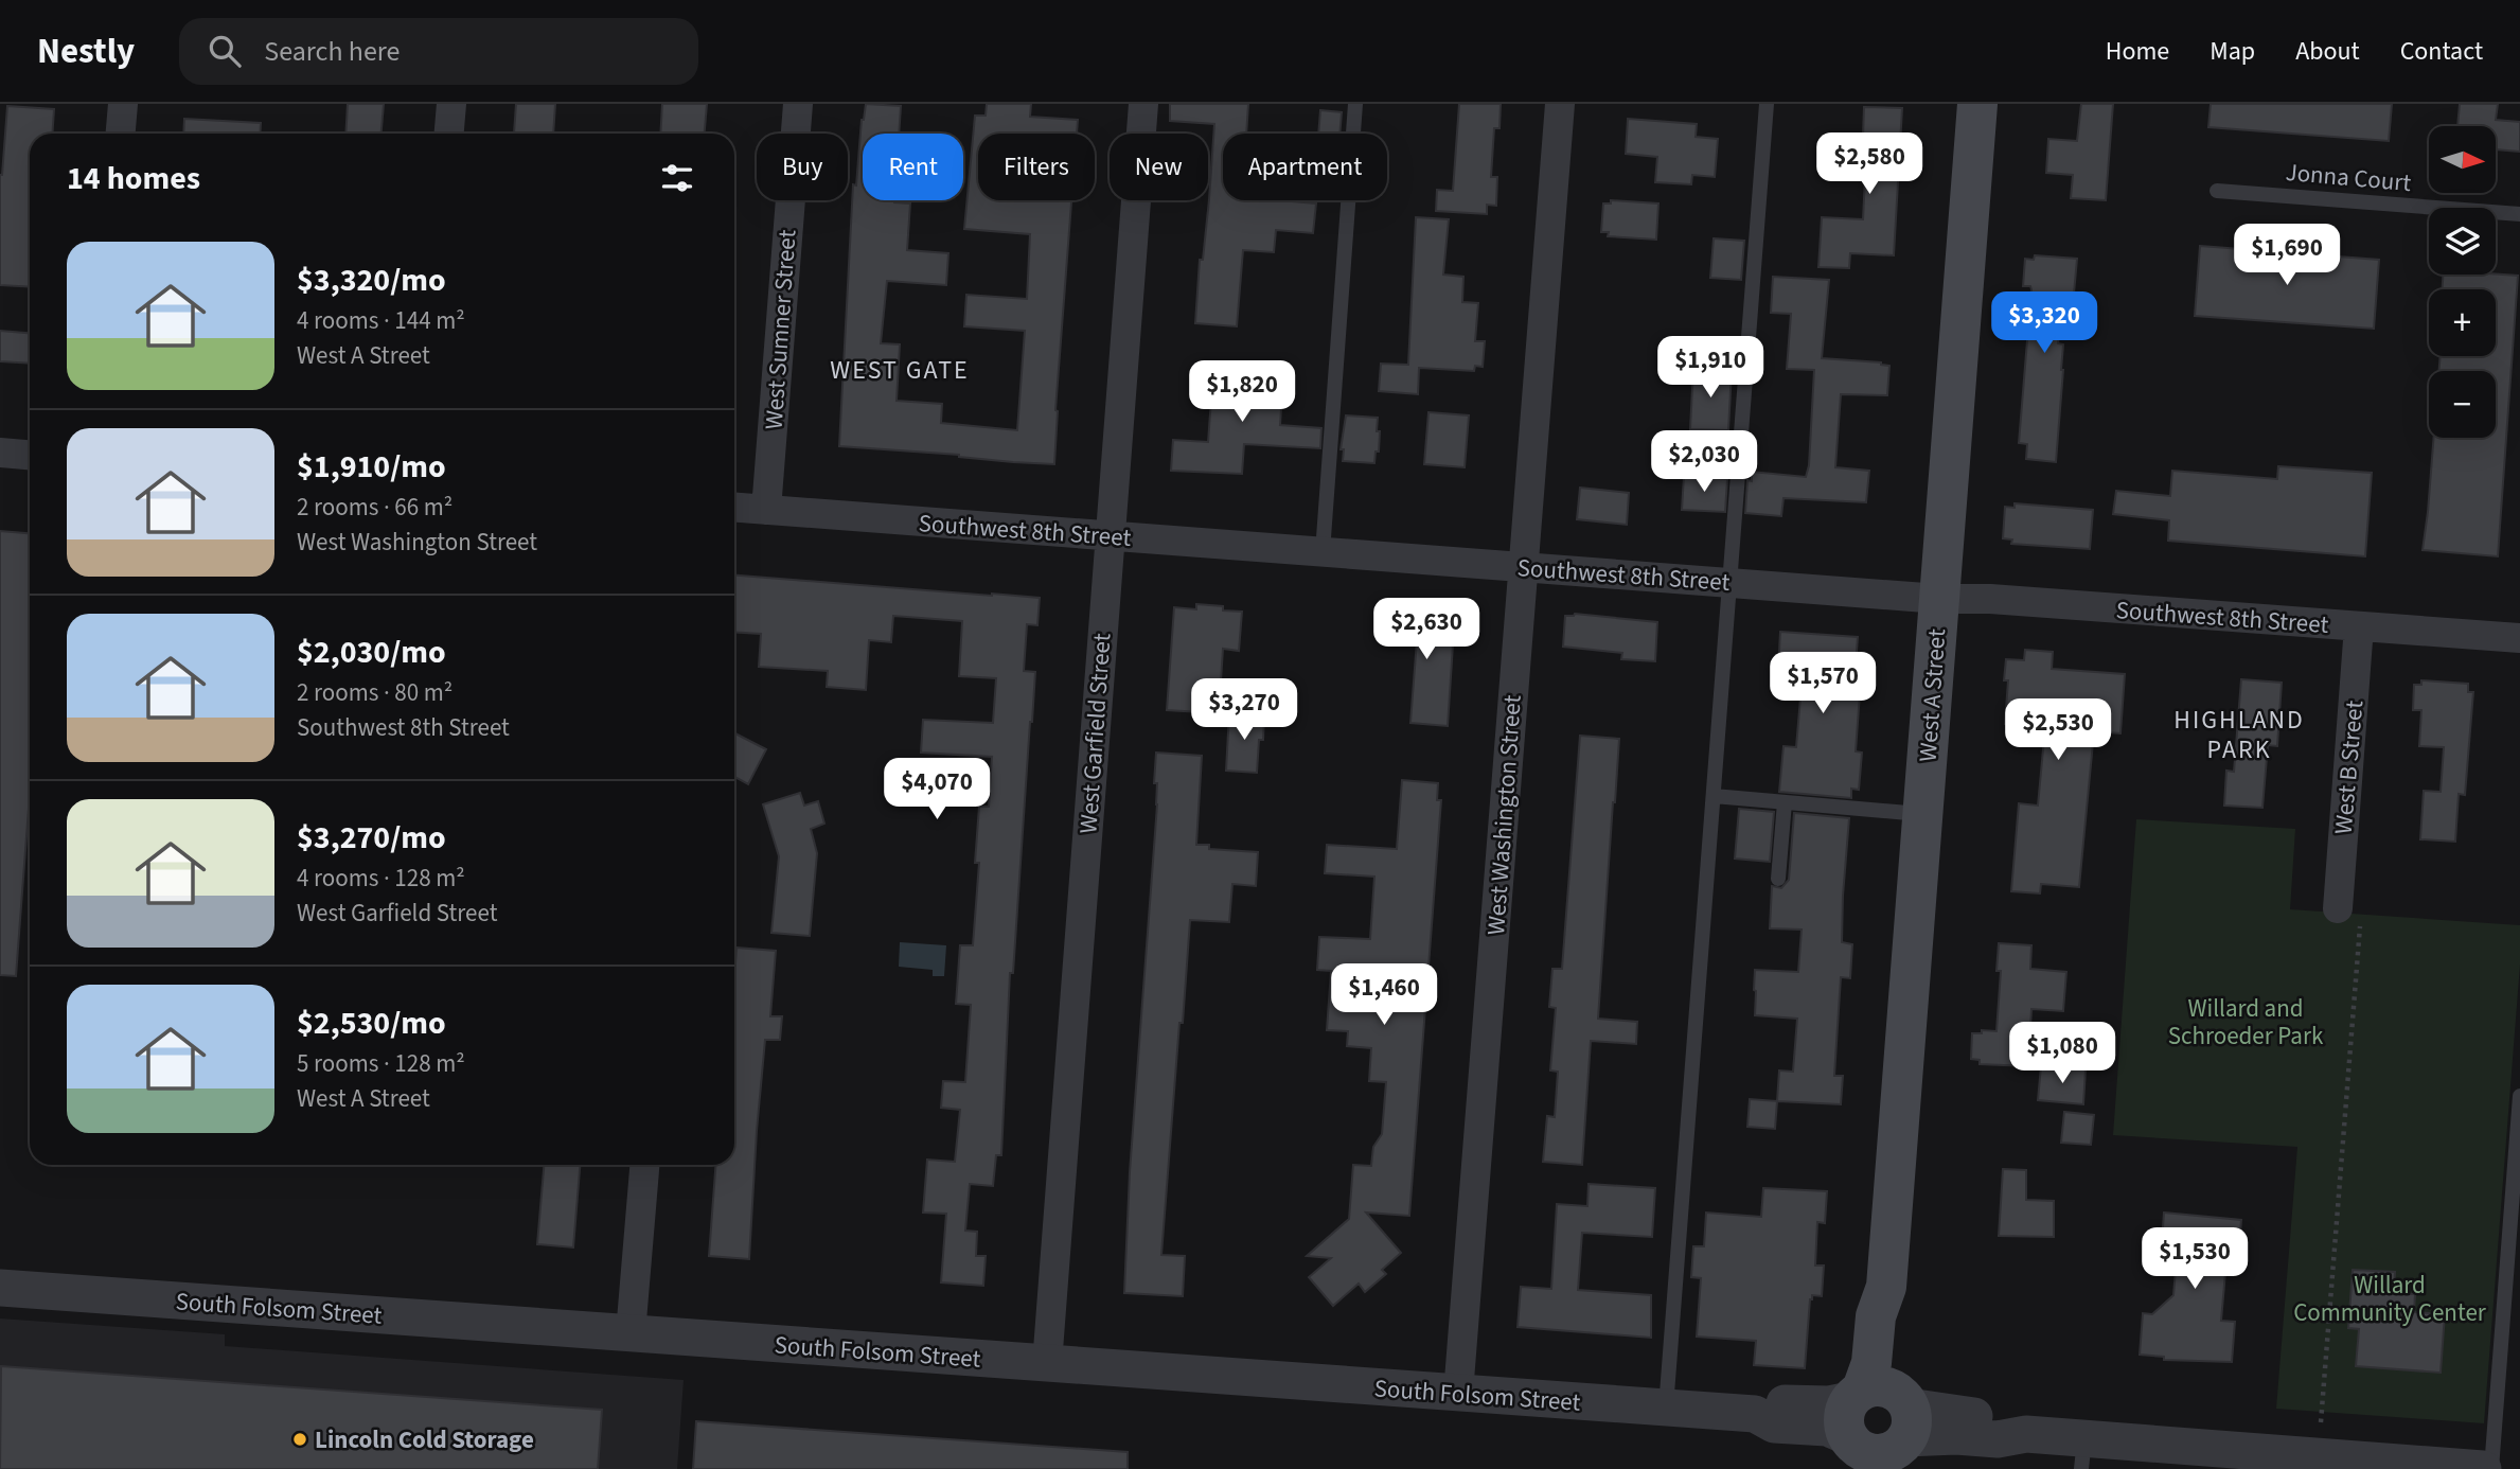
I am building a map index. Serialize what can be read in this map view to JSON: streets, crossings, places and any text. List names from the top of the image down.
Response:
{
  "streets": {
    "main road": ["West A Street"],
    "street": [
      "West Sumner Street",
      "Southwest 8th Street",
      "West Garfield Street",
      "West B Street",
      "West Washington Street",
      "South Folsom Street"
    ],
    "lane": ["Jonna Court"]
  },
  "crossings": [
    ["West Sumner Street", "Southwest 8th Street"],
    ["Southwest 8th Street", "West A Street"],
    ["Southwest 8th Street", "West Garfield Street"],
    ["Southwest 8th Street", "West B Street"],
    ["Southwest 8th Street", "West Washington Street"],
    ["West A Street", "South Folsom Street"],
    ["West Garfield Street", "South Folsom Street"],
    ["West Washington Street", "South Folsom Street"]
  ],
  "districts": ["WEST GATE", "HIGHLAND PARK"],
  "parks": ["Willard and Schroeder Park", "Willard Community Center"],
  "places": ["Lincoln Cold Storage"],
  "north": "right",
  "page": {
    "header": "Nestly",
    "search": "Search here",
    "nav": [
      "Home",
      "Map",
      "About",
      "Contact"
    ],
    "map_buttons": ["+", "−"],
    "price": [
      "$2,580",
      "$1,690",
      "$3,320",
      "$1,910",
      "$1,820",
      "$2,030",
      "$2,630",
      "$1,570",
      "$3,270",
      "$2,530",
      "$4,070",
      "$1,460",
      "$1,080",
      "$1,530"
    ],
    "chip": [
      "Buy",
      "Rent",
      "Filters",
      "New",
      "Apartment"
    ],
    "heading": "14 homes",
    "list": [
      {
        "name": "$3,320/mo",
        "note": "4 rooms · 144 m² · West A Street"
      },
      {
        "name": "$1,910/mo",
        "note": "2 rooms · 66 m² · West Washington Street"
      },
      {
        "name": "$2,030/mo",
        "note": "2 rooms · 80 m² · Southwest 8th Street"
      },
      {
        "name": "$3,270/mo",
        "note": "4 rooms · 128 m² · West Garfield Street"
      },
      {
        "name": "$2,530/mo",
        "note": "5 rooms · 128 m² · West A Street"
      }
    ]
  }
}
